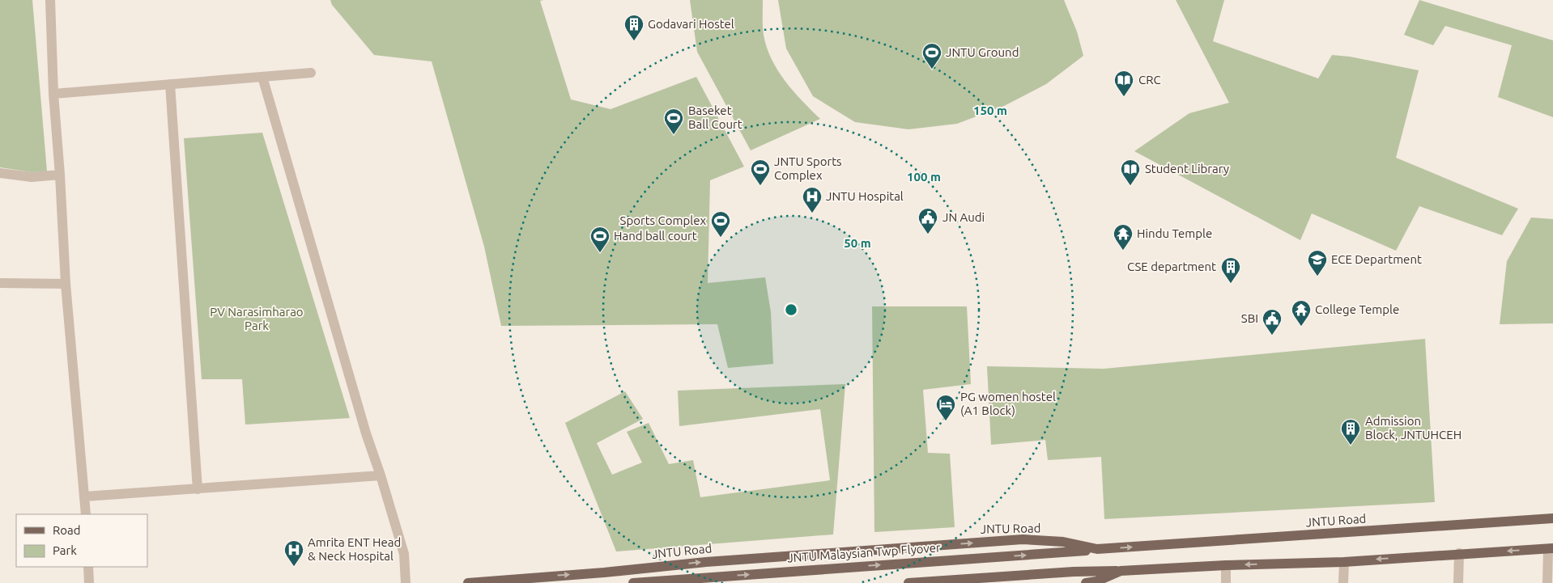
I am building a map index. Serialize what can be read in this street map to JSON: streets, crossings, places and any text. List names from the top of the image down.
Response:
{
  "streets": {
    "main road": ["JNTU Road", "JNTU Malaysian Twp Flyover"]
  },
  "crossings": [
    ["JNTU Road", "JNTU Malaysian Twp Flyover"]
  ],
  "parks": ["PV Narasimharao Park"],
  "places": {
    "building": ["Godavari Hostel", "CSE department", "Admission Block, JNTUHCEH"],
    "sports": [
      "JNTU Ground",
      "Baseket Ball Court",
      "JNTU Sports Complex",
      "Sports Complex",
      "Hand ball court"
    ],
    "library": ["CRC", "Student Library"],
    "hospital": ["JNTU Hospital", "Amrita ENT Head & Neck Hospital"],
    "public building": ["JN Audi", "SBI"],
    "temple": ["Hindu Temple", "College Temple"],
    "school or university": ["ECE Department"],
    "hotel": ["PG women hostel (A1 Block)"]
  },
  "legend": ["Road", "Park"],
  "rings": ["150 m", "100 m", "50 m"]
}
